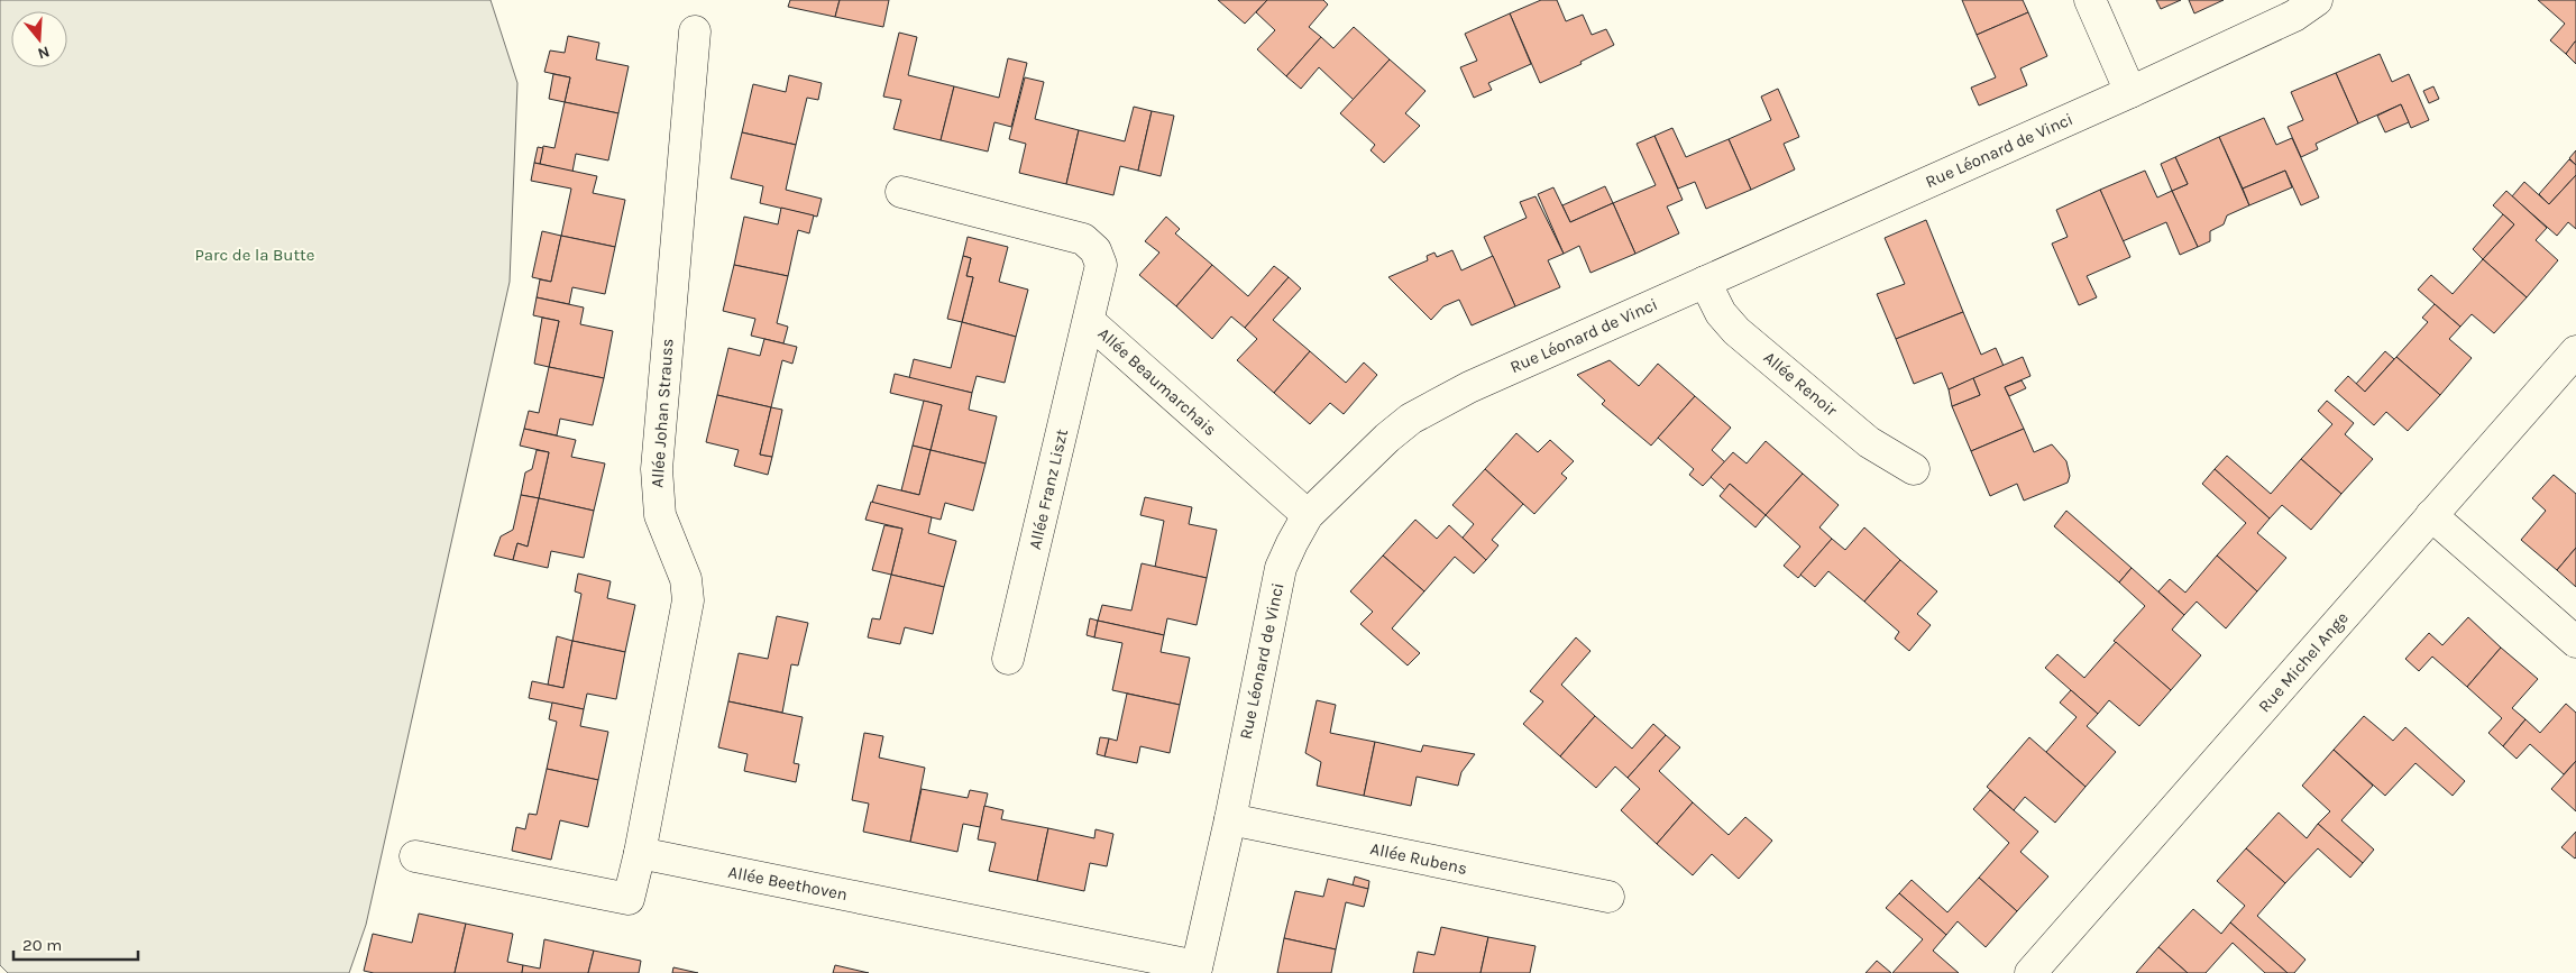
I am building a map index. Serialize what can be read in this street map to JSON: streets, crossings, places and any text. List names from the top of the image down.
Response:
{
  "streets": {
    "street": [
      "Rue Léonard de Vinci",
      "Allée Beaumarchais",
      "Allée Renoir",
      "Allée Johan Strauss",
      "Allée Franz Liszt",
      "Rue Michel Ange",
      "Allée Rubens",
      "Allée Beethoven"
    ]
  },
  "crossings": [
    ["Rue Léonard de Vinci", "Allée Beaumarchais"],
    ["Rue Léonard de Vinci", "Allée Renoir"],
    ["Rue Léonard de Vinci", "Allée Rubens"],
    ["Rue Léonard de Vinci", "Allée Beethoven"],
    ["Allée Beaumarchais", "Allée Franz Liszt"],
    ["Allée Johan Strauss", "Allée Beethoven"]
  ],
  "parks": ["Parc de la Butte"],
  "scale_bar": "20 m",
  "north": "bottom"
}
